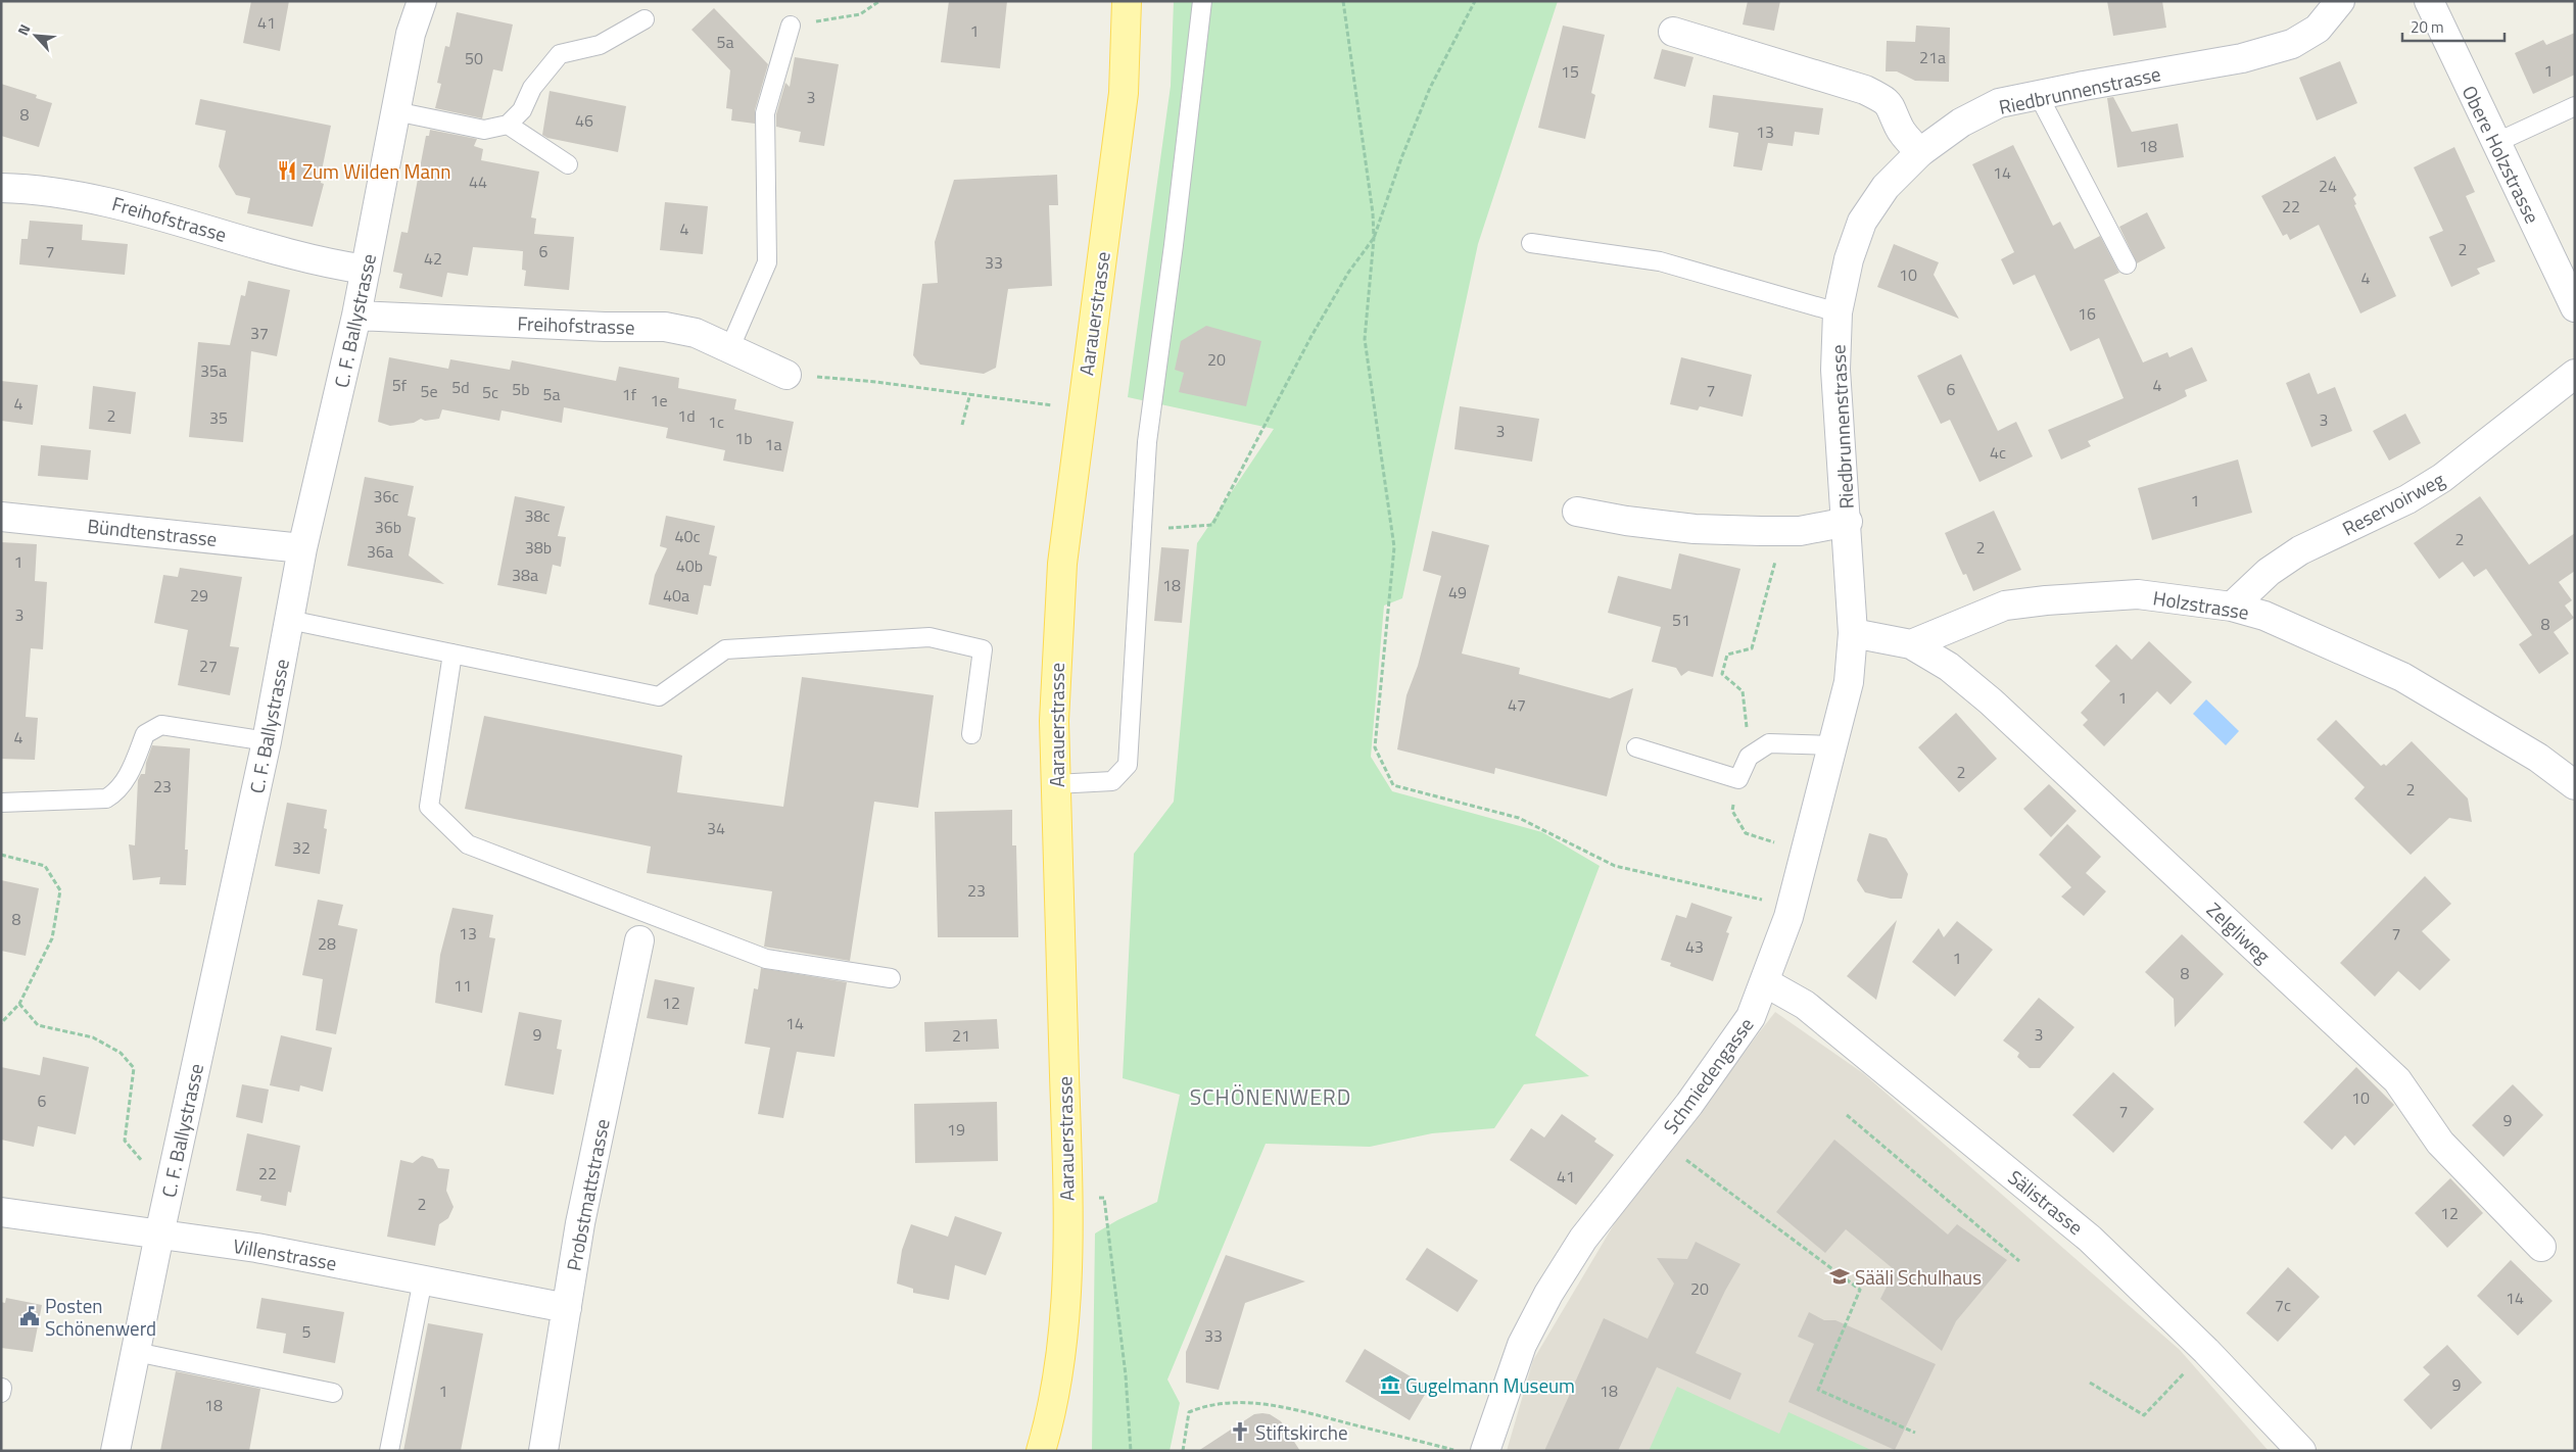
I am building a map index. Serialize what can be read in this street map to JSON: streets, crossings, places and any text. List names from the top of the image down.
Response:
{
  "streets": {
    "main road": ["Aarauerstrasse"],
    "street": [
      "Riedbrunnenstrasse",
      "Obere Holzstrasse",
      "Freihofstrasse",
      "C. F. Ballystrasse",
      "Reservoirweg",
      "Bündtenstrasse",
      "Holzstrasse",
      "Zelgliweg",
      "Schmiedengasse",
      "Probstmattstrasse",
      "Sälistrasse",
      "Villenstrasse"
    ]
  },
  "crossings": [
    ["Riedbrunnenstrasse", "Schmiedengasse"],
    ["Freihofstrasse", "C. F. Ballystrasse"],
    ["C. F. Ballystrasse", "Bündtenstrasse"],
    ["C. F. Ballystrasse", "Villenstrasse"],
    ["Reservoirweg", "Holzstrasse"],
    ["Holzstrasse", "Zelgliweg"],
    ["Schmiedengasse", "Sälistrasse"],
    ["Probstmattstrasse", "Villenstrasse"]
  ],
  "districts": ["SCHÖNENWERD"],
  "places": {
    "restaurant": ["Zum Wilden Mann"],
    "school or university": ["Sääli Schulhaus"],
    "public building": ["Posten Schönenwerd"],
    "museum": ["Gugelmann Museum"],
    "church": ["Stiftskirche"]
  },
  "house_numbers": [
    "41",
    "1",
    "5a",
    "21a",
    "50",
    "1",
    "15",
    "3",
    "8",
    "46",
    "13",
    "18",
    "14",
    "44",
    "24",
    "22",
    "4",
    "2",
    "7",
    "6",
    "42",
    "33",
    "10",
    "4",
    "16",
    "37",
    "20",
    "35a",
    "5f",
    "4",
    "5d",
    "5b",
    "6",
    "7",
    "5e",
    "5c",
    "5a",
    "1f",
    "1e",
    "4",
    "2",
    "1d",
    "35",
    "3",
    "1c",
    "3",
    "1b",
    "1a",
    "4c",
    "36c",
    "1",
    "38c",
    "36b",
    "40c",
    "2",
    "38b",
    "2",
    "36a",
    "1",
    "40b",
    "38a",
    "18",
    "49",
    "29",
    "40a",
    "3",
    "51",
    "8",
    "27",
    "1",
    "47",
    "4",
    "2",
    "23",
    "2",
    "34",
    "32",
    "23",
    "8",
    "13",
    "7",
    "28",
    "43",
    "1",
    "8",
    "11",
    "12",
    "14",
    "9",
    "3",
    "21",
    "10",
    "6",
    "7",
    "9",
    "19",
    "22",
    "41",
    "2",
    "12",
    "20",
    "14",
    "7c",
    "5",
    "33",
    "9",
    "1",
    "18",
    "18"
  ],
  "scale_bar": "20 m",
  "north": "top left"
}
